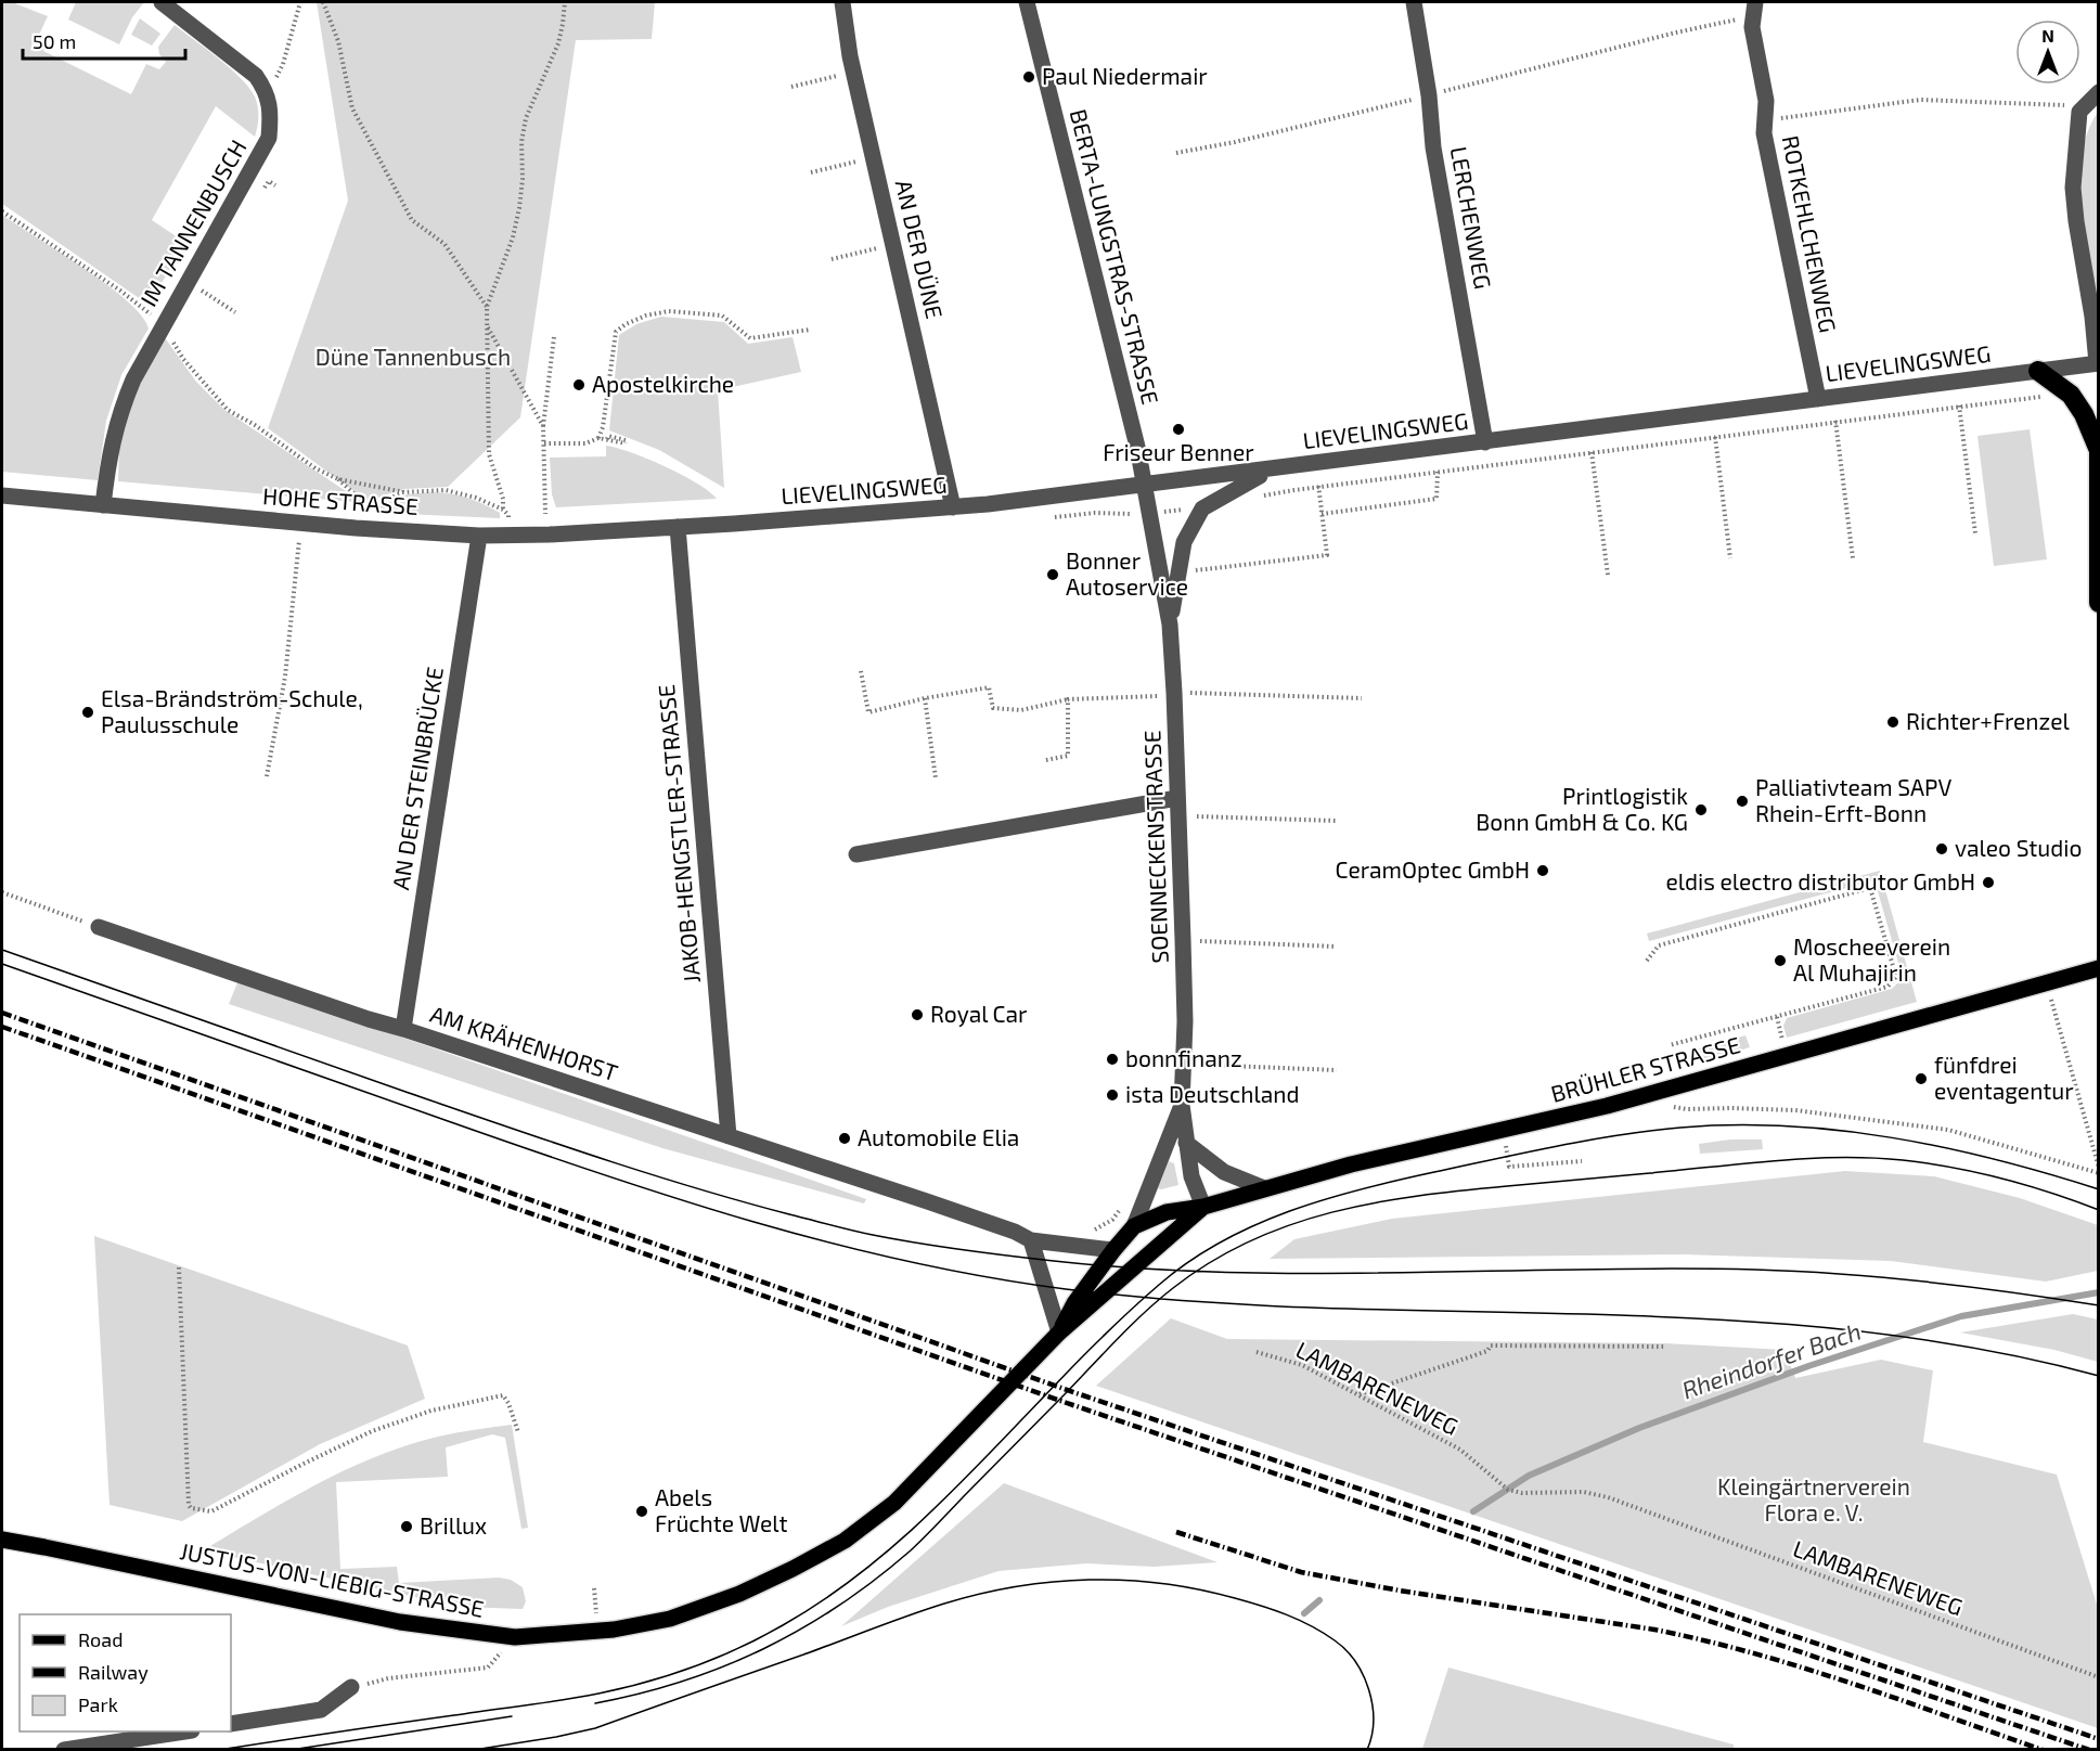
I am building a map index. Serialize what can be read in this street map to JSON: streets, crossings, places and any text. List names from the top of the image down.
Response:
{
  "streets": {
    "main road": ["BRÜHLER STRASSE", "JUSTUS-VON-LIEBIG-STRASSE"],
    "street": [
      "LERCHENWEG",
      "IM TANNENBUSCH",
      "ROTKEHLCHENWEG",
      "AN DER DÜNE",
      "BERTA-LUNGSTRAS-STRASSE",
      "LIEVELINGSWEG",
      "HOHE STRASSE",
      "AN DER STEINBRÜCKE",
      "JAKOB-HENGSTLER-STRASSE",
      "SOENNECKENSTRASSE",
      "AM KRÄHENHORST"
    ],
    "path": ["LAMBARENEWEG"]
  },
  "crossings": [
    ["LERCHENWEG", "LIEVELINGSWEG"],
    ["IM TANNENBUSCH", "HOHE STRASSE"],
    ["ROTKEHLCHENWEG", "LIEVELINGSWEG"],
    ["AN DER DÜNE", "LIEVELINGSWEG"],
    ["BERTA-LUNGSTRAS-STRASSE", "LIEVELINGSWEG"],
    ["BERTA-LUNGSTRAS-STRASSE", "SOENNECKENSTRASSE"],
    ["LIEVELINGSWEG", "HOHE STRASSE"],
    ["LIEVELINGSWEG", "JAKOB-HENGSTLER-STRASSE"],
    ["LIEVELINGSWEG", "SOENNECKENSTRASSE"],
    ["HOHE STRASSE", "AN DER STEINBRÜCKE"],
    ["HOHE STRASSE", "JAKOB-HENGSTLER-STRASSE"],
    ["AN DER STEINBRÜCKE", "AM KRÄHENHORST"],
    ["JAKOB-HENGSTLER-STRASSE", "AM KRÄHENHORST"],
    ["SOENNECKENSTRASSE", "BRÜHLER STRASSE"],
    ["SOENNECKENSTRASSE", "JUSTUS-VON-LIEBIG-STRASSE"],
    ["AM KRÄHENHORST", "JUSTUS-VON-LIEBIG-STRASSE"],
    ["BRÜHLER STRASSE", "JUSTUS-VON-LIEBIG-STRASSE"]
  ],
  "water": ["Rheindorfer Bach"],
  "parks": ["Düne Tannenbusch", "Kleingärtnerverein Flora e. V."],
  "places": [
    "Paul Niedermair",
    "Apostelkirche",
    "Friseur Benner",
    "Bonner Autoservice",
    "Elsa-Brändström-Schule, Paulusschule",
    "Richter+Frenzel",
    "Palliativteam SAPV Rhein-Erft-Bonn",
    "Printlogistik Bonn GmbH & Co. KG",
    "valeo Studio",
    "CeramOptec GmbH",
    "eldis electro distributor GmbH",
    "Moscheeverein Al Muhajirin",
    "Royal Car",
    "bonnfinanz",
    "fünfdrei eventagentur",
    "ista Deutschland",
    "Automobile Elia",
    "Abels Früchte Welt",
    "Brillux"
  ],
  "legend": ["Road", "Railway", "Park"],
  "scale_bar": "50 m",
  "north": "top"
}
